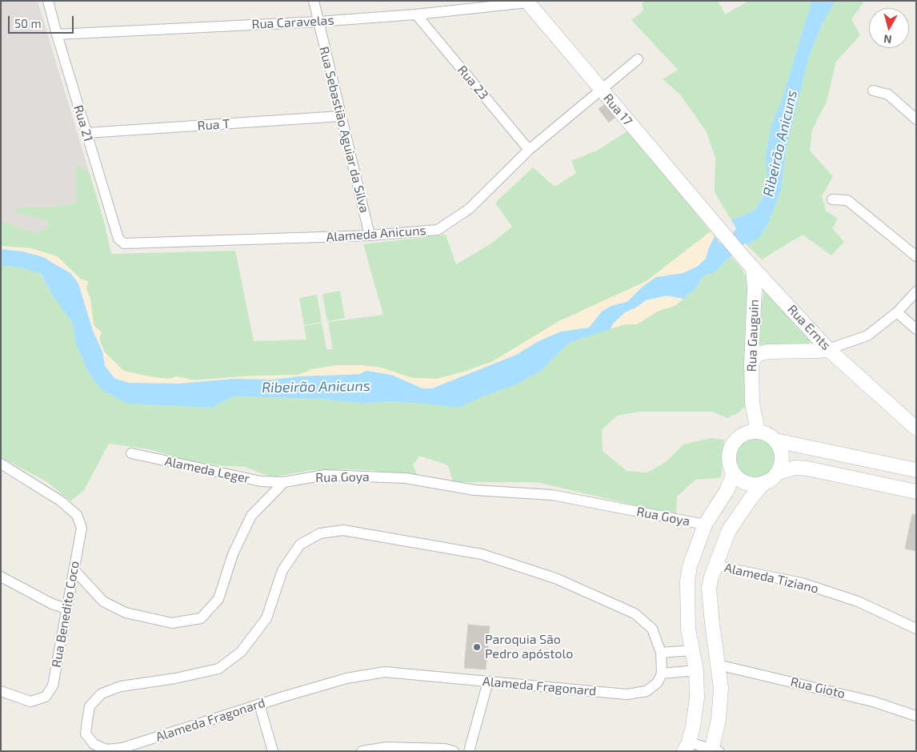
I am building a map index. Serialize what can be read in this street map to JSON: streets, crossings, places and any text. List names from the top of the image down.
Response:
{
  "streets": {
    "street": [
      "Rua Caravelas",
      "Rua 23",
      "Rua 17",
      "Rua 21",
      "Rua T",
      "Rua Sebastião Aguiar da Silva",
      "Alameda Anicuns",
      "Rua Ernts",
      "Rua Gauguin",
      "Alameda Leger",
      "Rua Goya",
      "Alameda Tiziano",
      "Rua Benedito Coco",
      "Alameda Fragonard",
      "Rua Gioto"
    ]
  },
  "crossings": [
    ["Rua Caravelas", "Rua 23"],
    ["Rua Caravelas", "Rua 17"],
    ["Rua Caravelas", "Rua 21"],
    ["Rua Caravelas", "Rua Sebastião Aguiar da Silva"],
    ["Rua 23", "Alameda Anicuns"],
    ["Rua 17", "Alameda Anicuns"],
    ["Rua 17", "Rua Ernts"],
    ["Rua 21", "Rua T"],
    ["Rua 21", "Alameda Anicuns"],
    ["Rua T", "Rua Sebastião Aguiar da Silva"],
    ["Rua Sebastião Aguiar da Silva", "Alameda Anicuns"],
    ["Rua Ernts", "Rua Gauguin"],
    ["Alameda Leger", "Rua Goya"]
  ],
  "water": ["Ribeirão Anicuns"],
  "places": ["Paroquia São Pedro apóstolo"],
  "scale_bar": "50 m",
  "north": "bottom"
}
